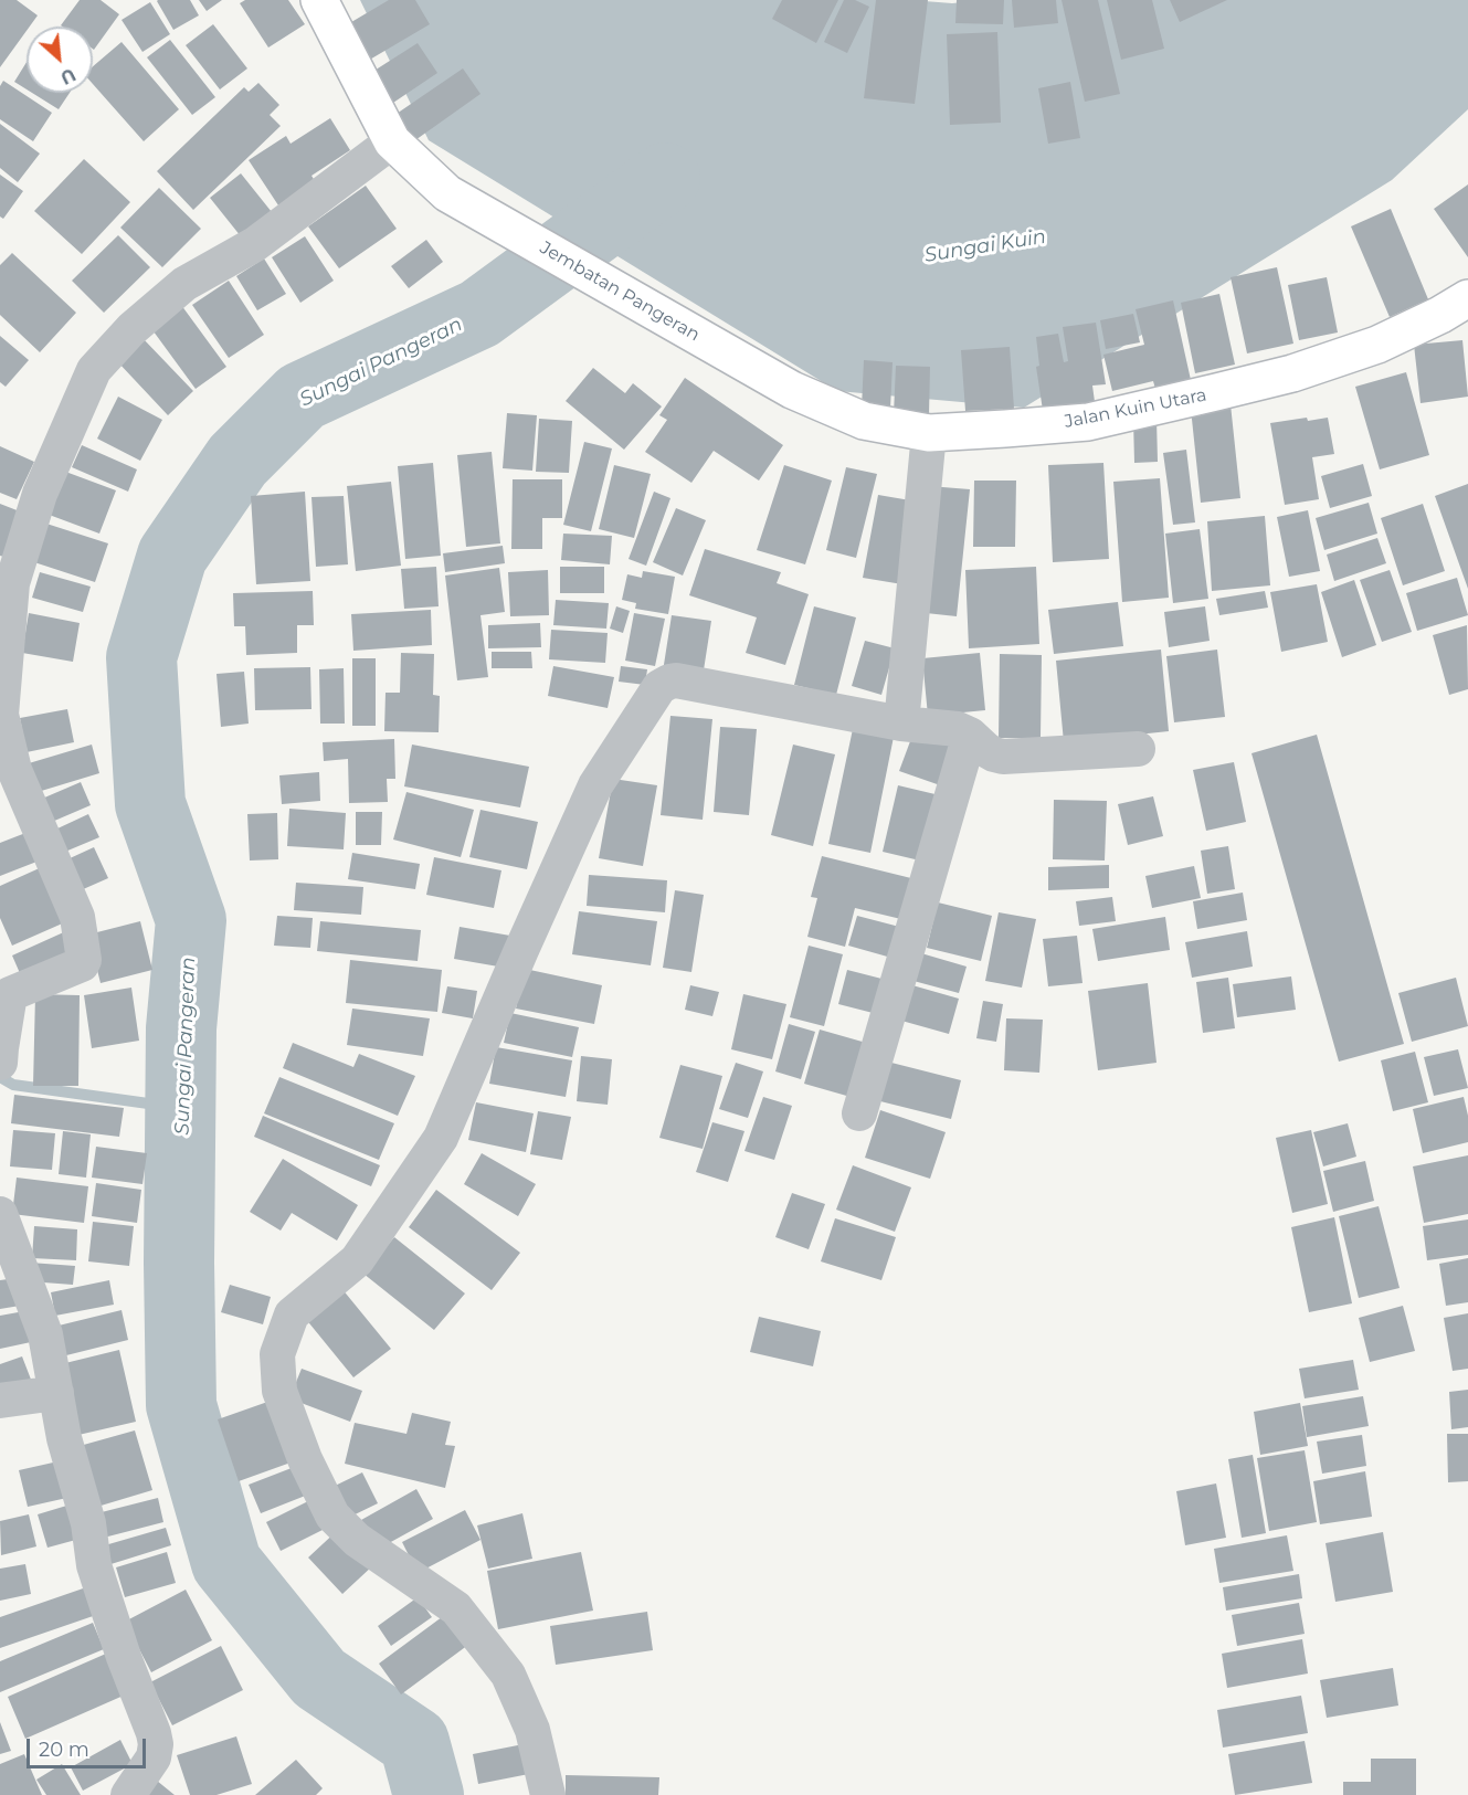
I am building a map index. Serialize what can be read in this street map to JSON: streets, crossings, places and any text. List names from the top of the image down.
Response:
{
  "streets": {
    "street": ["Jembatan Pangeran", "Jalan Kuin Utara"]
  },
  "crossings": [
    ["Jembatan Pangeran", "Jalan Kuin Utara"]
  ],
  "water": ["Sungai Kuin", "Sungai Pangeran"],
  "scale_bar": "20 m",
  "north": "bottom right"
}
